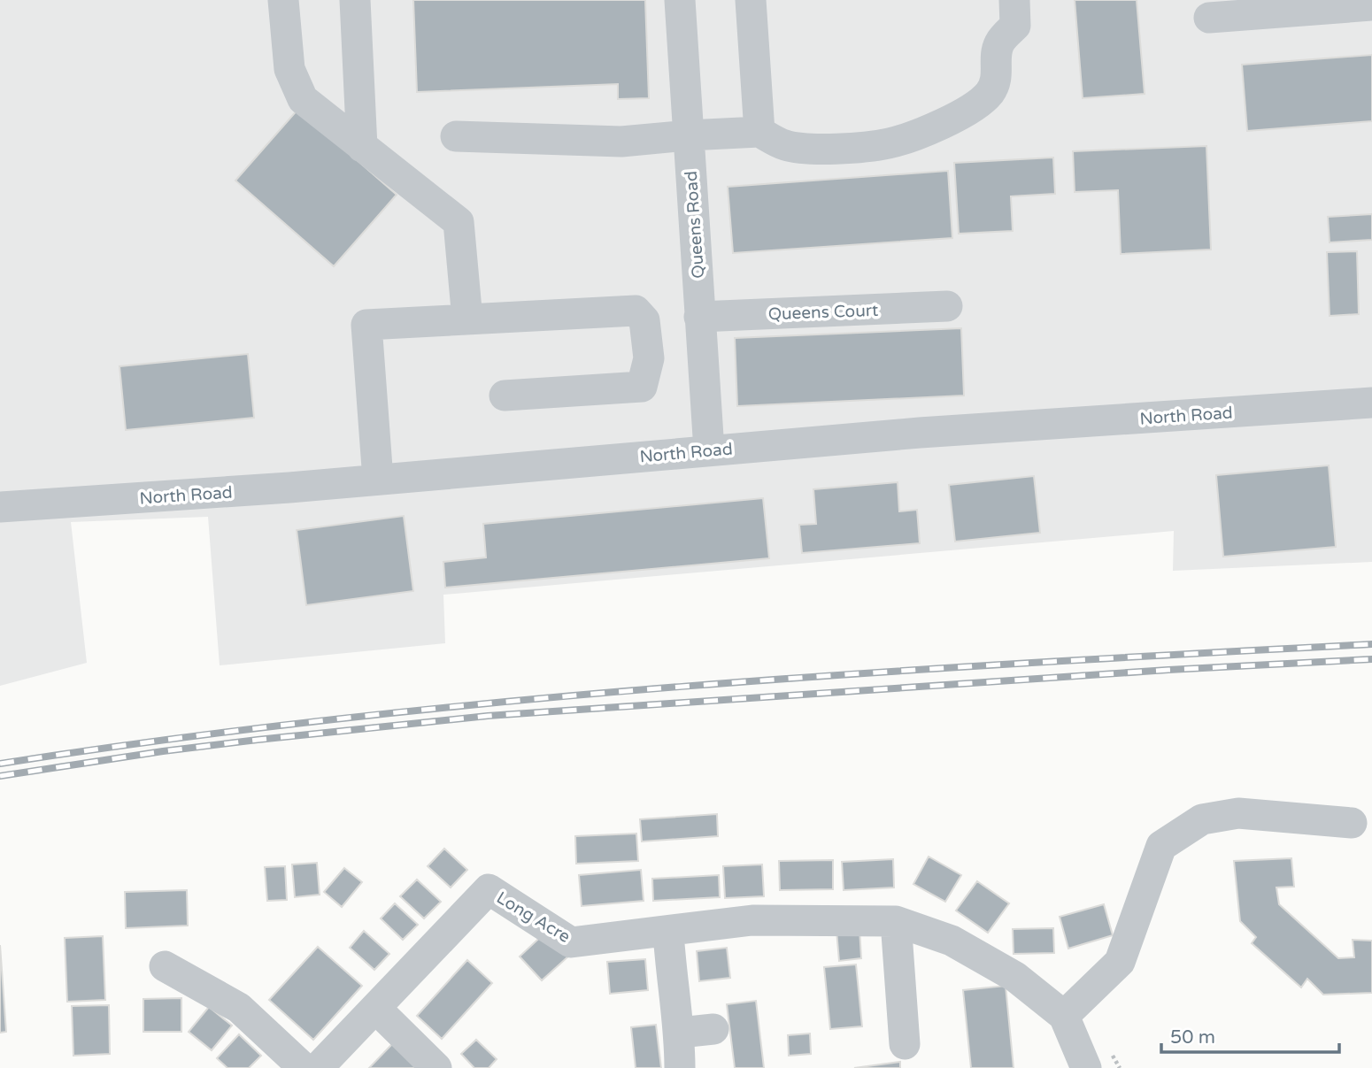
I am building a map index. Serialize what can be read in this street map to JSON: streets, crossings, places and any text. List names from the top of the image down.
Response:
{
  "streets": {
    "street": [
      "Queens Road",
      "Queens Court",
      "North Road",
      "Long Acre"
    ]
  },
  "crossings": [
    ["Queens Road", "Queens Court"],
    ["Queens Road", "North Road"]
  ],
  "scale_bar": "50 m"
}
